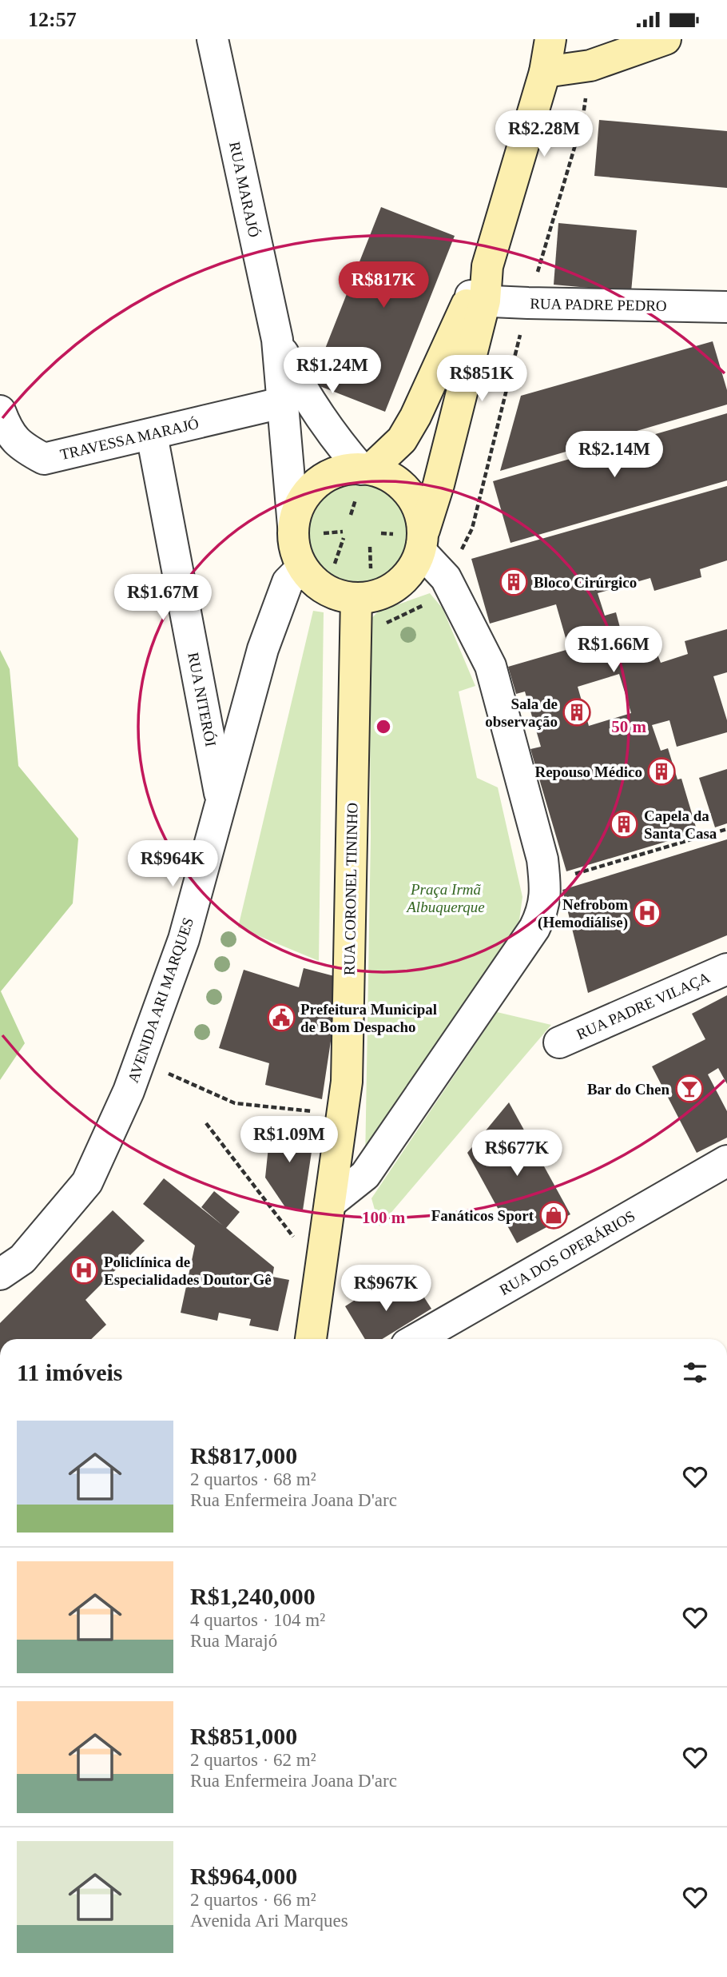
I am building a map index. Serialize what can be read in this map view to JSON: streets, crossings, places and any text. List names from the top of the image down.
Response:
{
  "streets": {
    "main road": ["RUA CORONEL TININHO"],
    "street": [
      "RUA MARAJÓ",
      "RUA PADRE PEDRO",
      "TRAVESSA MARAJÓ",
      "RUA NITERÓI",
      "AVENIDA ARI MARQUES",
      "RUA PADRE VILAÇA",
      "RUA DOS OPERÁRIOS"
    ]
  },
  "crossings": [
    ["RUA MARAJÓ", "TRAVESSA MARAJÓ"],
    ["RUA MARAJÓ", "RUA CORONEL TININHO"],
    ["RUA MARAJÓ", "AVENIDA ARI MARQUES"],
    ["TRAVESSA MARAJÓ", "RUA NITERÓI"],
    ["RUA NITERÓI", "AVENIDA ARI MARQUES"],
    ["RUA CORONEL TININHO", "AVENIDA ARI MARQUES"]
  ],
  "parks": ["Praça Irmã Albuquerque"],
  "places": {
    "building": [
      "Bloco Cirúrgico",
      "Sala de observação",
      "Repouso Médico",
      "Capela da Santa Casa"
    ],
    "hospital": ["Nefrobom (Hemodiálise)", "Policlínica de Especialidades Doutor Gê"],
    "public building": ["Prefeitura Municipal de Bom Despacho"],
    "bar": ["Bar do Chen"],
    "shop": ["Fanáticos Sport"]
  },
  "page": {
    "status": "12:57",
    "price": [
      "R$2.28M",
      "R$817K",
      "R$1.24M",
      "R$851K",
      "R$2.14M",
      "R$1.67M",
      "R$1.66M",
      "R$964K",
      "R$1.09M",
      "R$677K",
      "R$967K"
    ],
    "heading": "11 imóveis",
    "list": [
      {
        "name": "R$817,000",
        "note": "2 quartos · 68 m² · Rua Enfermeira Joana D'arc"
      },
      {
        "name": "R$1,240,000",
        "note": "4 quartos · 104 m² · Rua Marajó"
      },
      {
        "name": "R$851,000",
        "note": "2 quartos · 62 m² · Rua Enfermeira Joana D'arc"
      },
      {
        "name": "R$964,000",
        "note": "2 quartos · 66 m² · Avenida Ari Marques"
      }
    ]
  },
  "rings": ["50 m", "100 m"]
}
